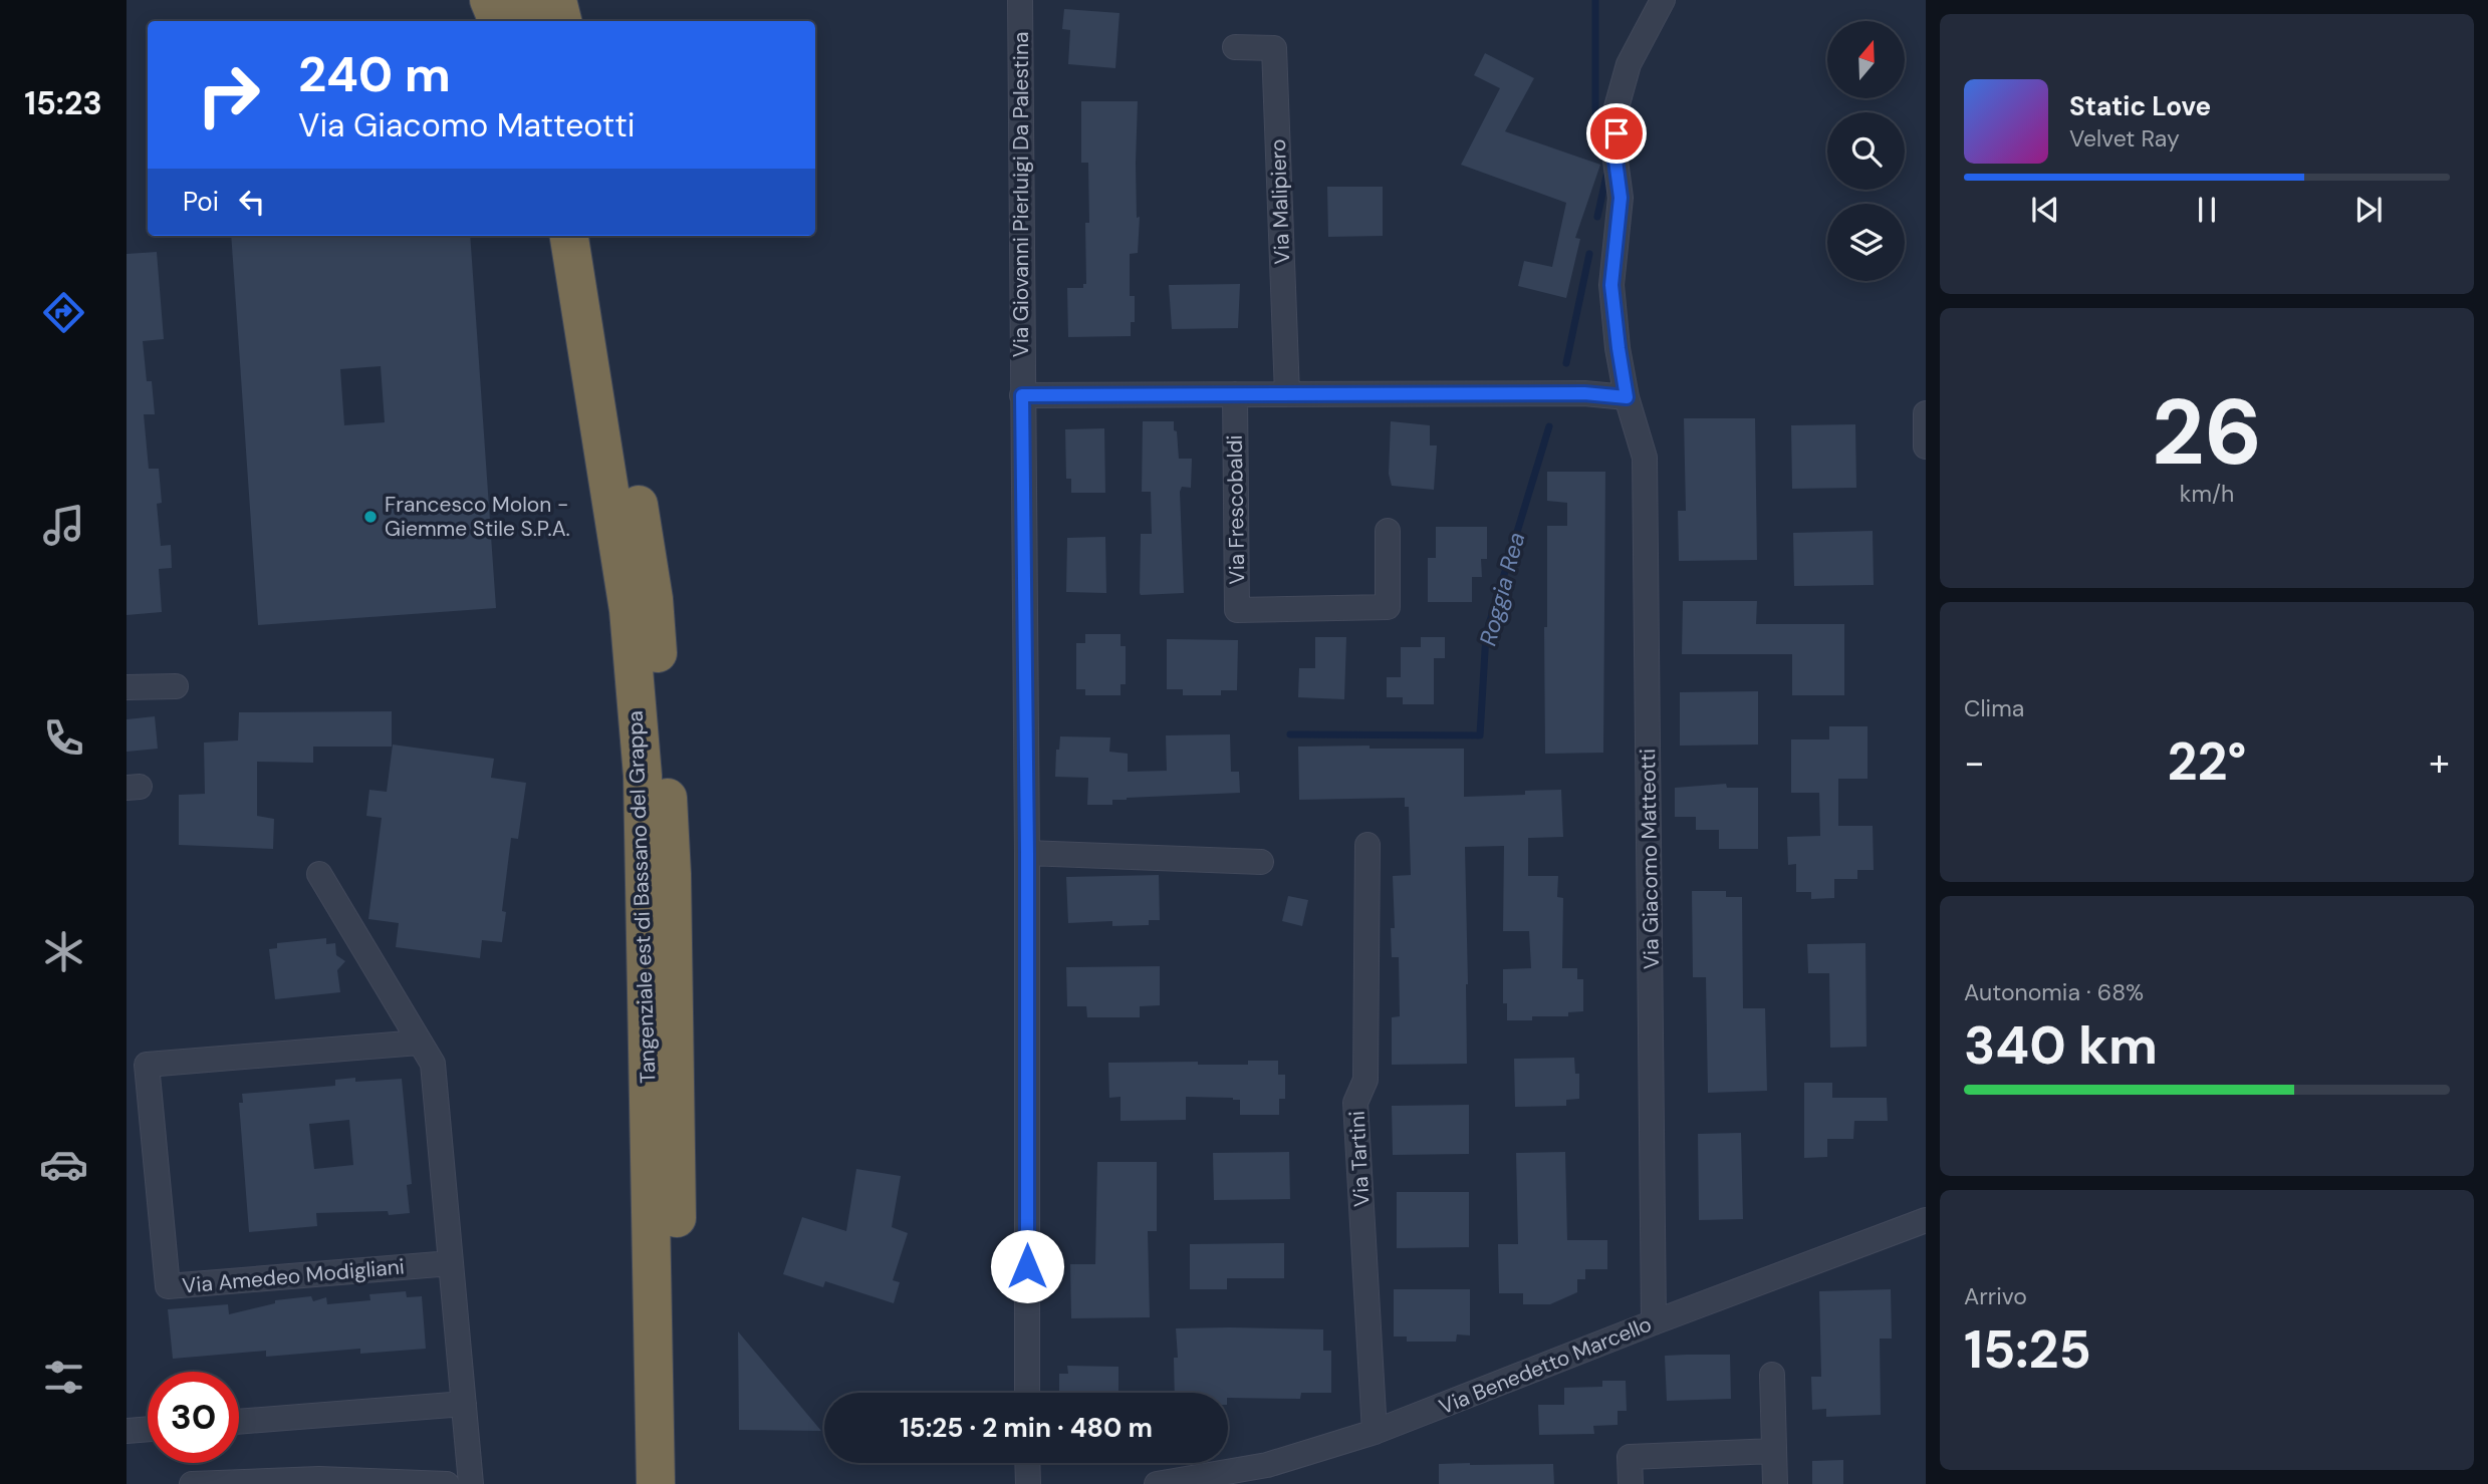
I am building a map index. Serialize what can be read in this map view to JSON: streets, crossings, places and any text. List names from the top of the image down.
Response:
{
  "streets": {
    "highway": ["Tangenziale est di Bassano del Grappa"],
    "street": [
      "Via Giovanni Pierluigi Da Palestina",
      "Via Malipiero",
      "Via Frescobaldi",
      "Via Giacomo Matteotti",
      "Via Tartini",
      "Via Amedeo Modigliani",
      "Via Benedetto Marcello"
    ]
  },
  "crossings": [
    ["Via Giacomo Matteotti", "Via Benedetto Marcello"],
    ["Via Tartini", "Via Benedetto Marcello"]
  ],
  "water": ["Roggia Rea"],
  "places": ["Francesco Molon - Giemme Stile S.P.A."],
  "north": "top",
  "page": {
    "tabs": "15:23",
    "turn": ["240 m", "Via Giacomo Matteotti"],
    "song": ["Static Love", "Velvet Ray"],
    "then": "Poi",
    "tile": [
      ["26", "km/h"],
      "Clima",
      ["Autonomia · 68%", "340 km"],
      ["Arrivo", "15:25"]
    ],
    "heat": ["−", "22°", "+"],
    "limit": "30",
    "trip": "15:25 · 2 min · 480 m"
  }
}
